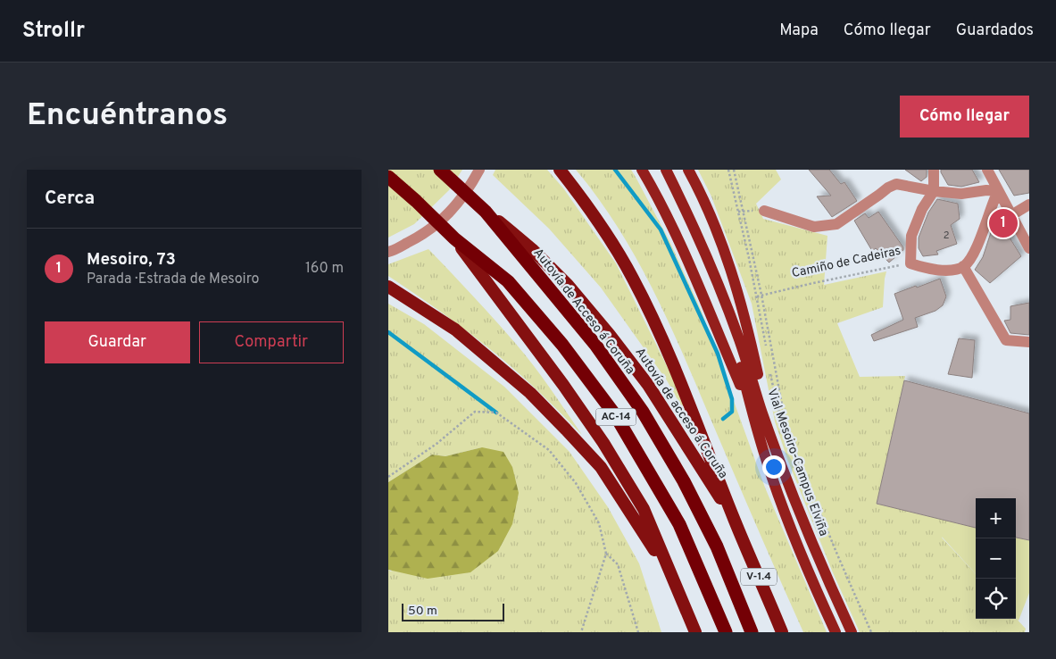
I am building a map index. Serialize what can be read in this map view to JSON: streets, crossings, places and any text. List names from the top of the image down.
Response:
{
  "streets": {
    "highway": [
      "Autovía de Acceso á Coruña",
      "Autovía de acceso á Coruña",
      "AC-14",
      "V-1.4"
    ],
    "main road": ["Vial Mesoiro-Campus Elviña"],
    "street": ["Camiño de Cadeiras"]
  },
  "crossings": [
    ["Autovía de Acceso á Coruña", "Autovía de acceso á Coruña"],
    ["Autovía de acceso á Coruña", "V-1.4"]
  ],
  "house_numbers": ["2"],
  "scale_bar": "50 m",
  "page": {
    "header": "Strollr",
    "nav": ["Mapa", "Cómo llegar", "Guardados"],
    "buttons": [
      "Cómo llegar",
      ["Guardar", "Compartir"]
    ],
    "title": "Encuéntranos",
    "heading": "Cerca",
    "pins": "1",
    "list": [
      {
        "mark": "1",
        "name": "Mesoiro, 73",
        "note": "Parada · Estrada de Mesoiro",
        "value": "160 m"
      }
    ],
    "map_buttons": ["+", "−"],
    "scale": "50 m"
  }
}
